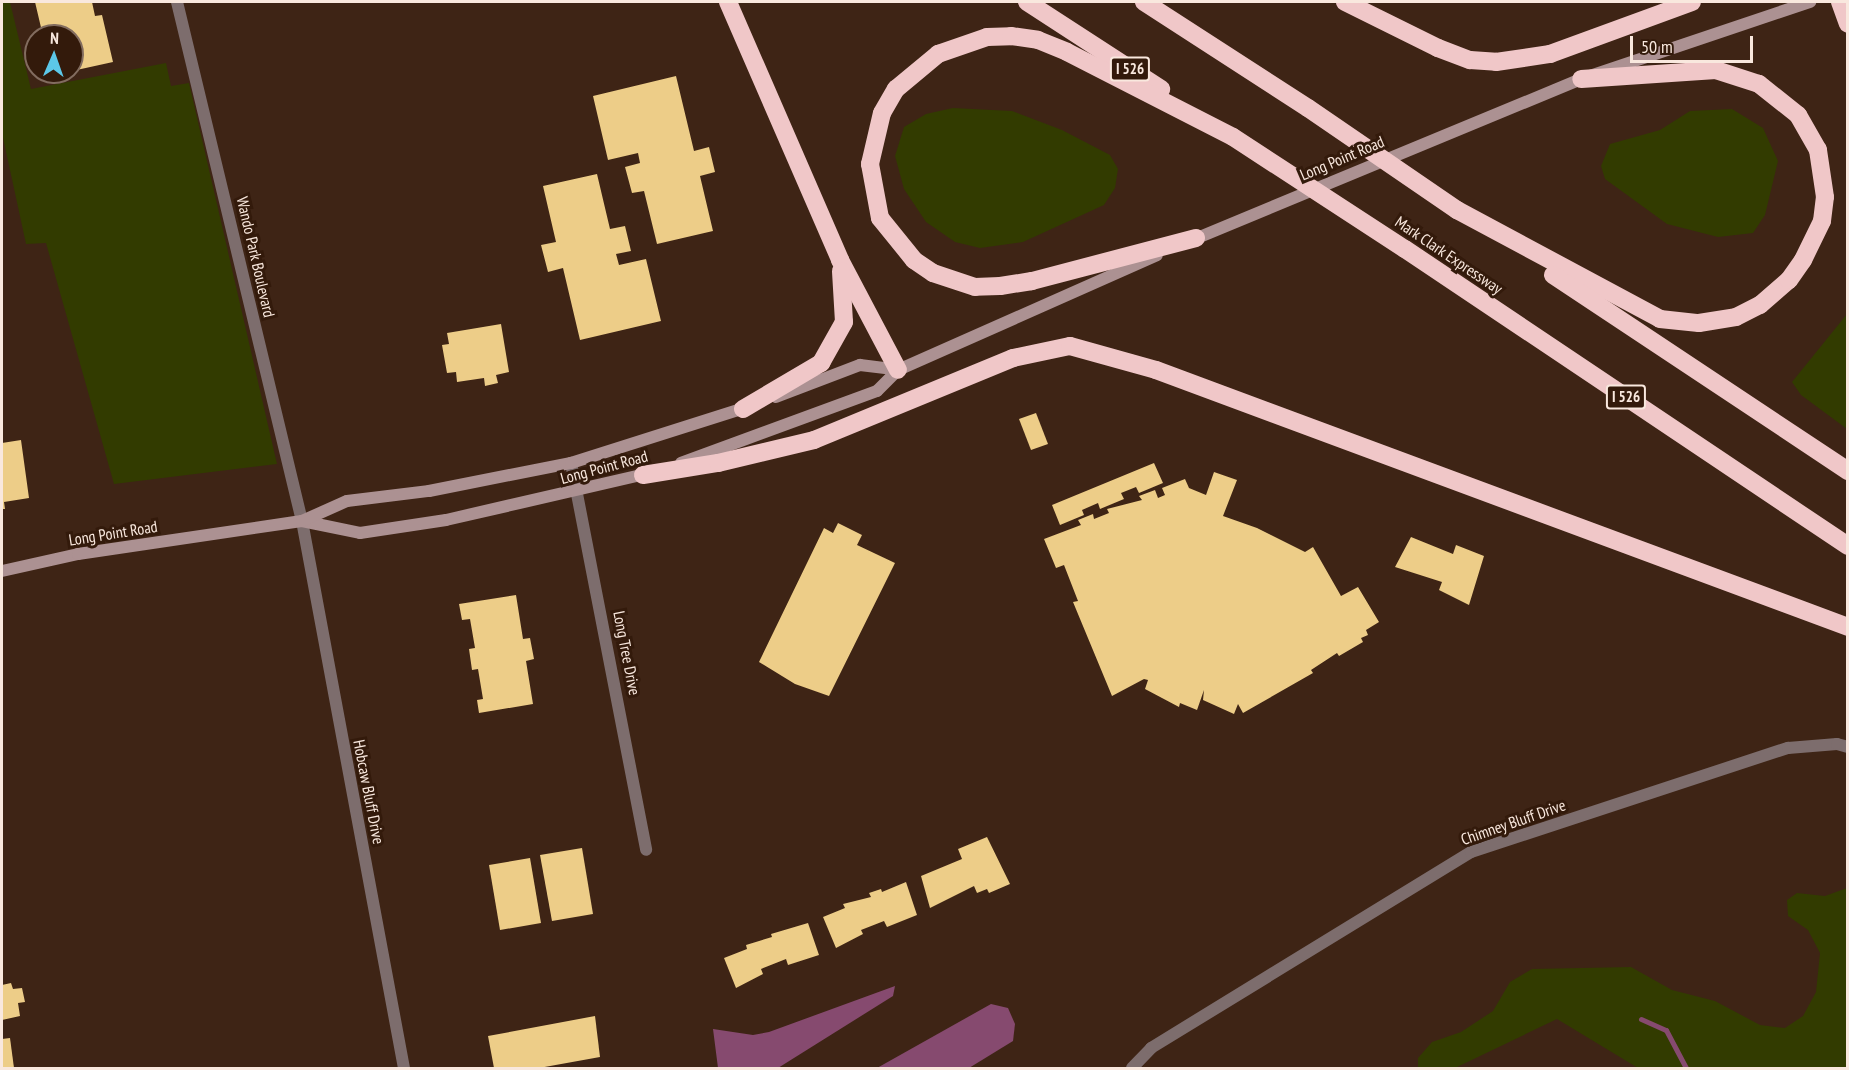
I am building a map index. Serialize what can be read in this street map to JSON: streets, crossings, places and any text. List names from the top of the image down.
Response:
{
  "streets": {
    "highway": ["I 526", "Mark Clark Expressway"],
    "main road": ["Long Point Road"],
    "street": [
      "Wando Park Boulevard",
      "Long Tree Drive",
      "Hobcaw Bluff Drive",
      "Chimney Bluff Drive"
    ]
  },
  "crossings": [
    ["Long Point Road", "Wando Park Boulevard"],
    ["Long Point Road", "Long Tree Drive"],
    ["Long Point Road", "Hobcaw Bluff Drive"],
    ["Wando Park Boulevard", "Hobcaw Bluff Drive"]
  ],
  "scale_bar": "50 m",
  "north": "top"
}
